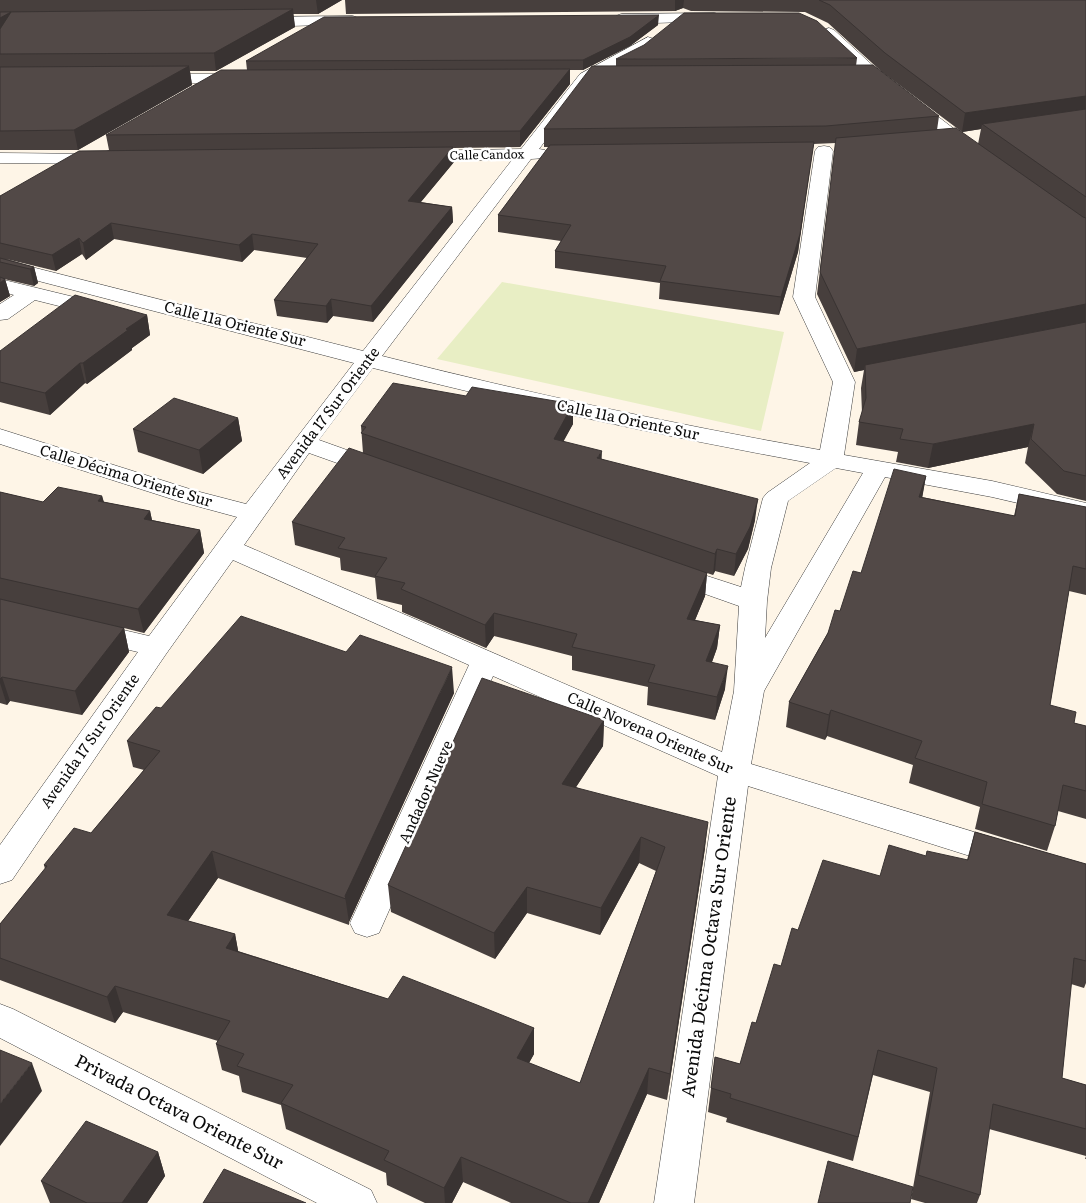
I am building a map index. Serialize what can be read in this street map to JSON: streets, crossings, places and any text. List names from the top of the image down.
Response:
{
  "streets": {
    "street": [
      "Calle Candox",
      "Calle 11a Oriente Sur",
      "Avenida 17 Sur Oriente",
      "Calle Décima Oriente Sur",
      "Calle Novena Oriente Sur",
      "Andador Nueve",
      "Avenida Décima Octava Sur Oriente",
      "Privada Octava Oriente Sur"
    ]
  },
  "crossings": [
    ["Calle Candox", "Avenida 17 Sur Oriente"],
    ["Calle 11a Oriente Sur", "Avenida 17 Sur Oriente"],
    ["Calle 11a Oriente Sur", "Avenida Décima Octava Sur Oriente"],
    ["Avenida 17 Sur Oriente", "Calle Décima Oriente Sur"],
    ["Avenida 17 Sur Oriente", "Calle Novena Oriente Sur"],
    ["Calle Novena Oriente Sur", "Andador Nueve"],
    ["Calle Novena Oriente Sur", "Avenida Décima Octava Sur Oriente"]
  ]
}
